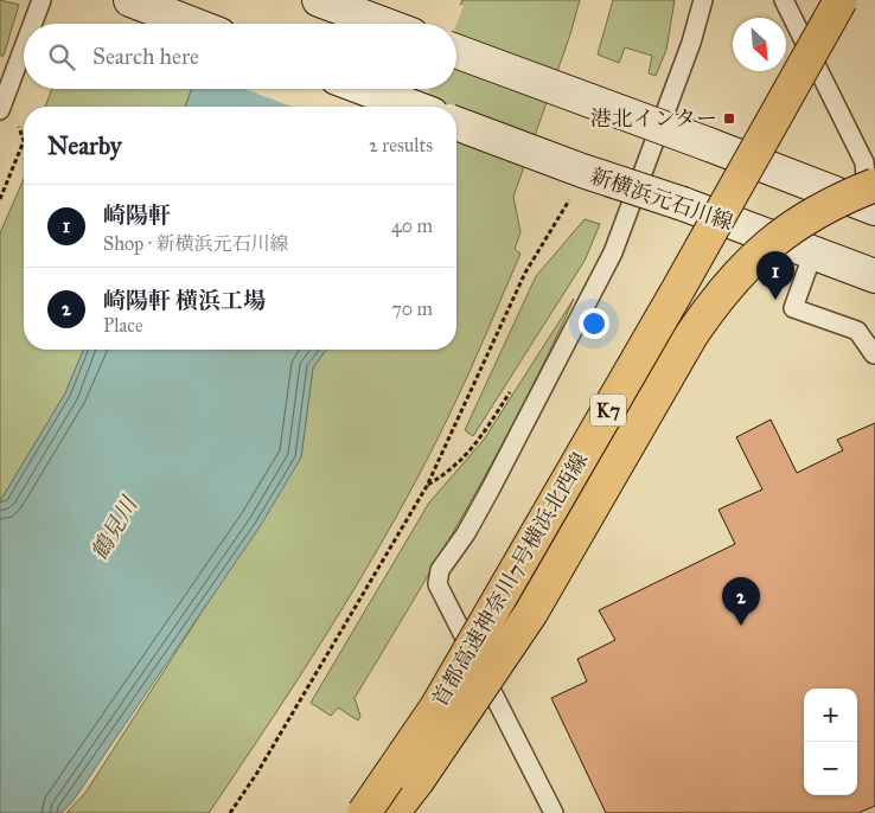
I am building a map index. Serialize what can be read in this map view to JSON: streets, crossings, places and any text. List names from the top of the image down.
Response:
{
  "streets": {
    "highway": ["K7", "首都高速神奈川7号横浜北西線"],
    "street": ["新横浜元石川線"]
  },
  "water": ["鶴見川"],
  "places": {
    "transit": ["港北インター"]
  },
  "north": "bottom right",
  "page": {
    "search": "Search here",
    "heading": ["Nearby", "2 results"],
    "list": [
      {
        "mark": "1",
        "name": "崎陽軒",
        "note": "Shop · 新横浜元石川線",
        "value": "40 m"
      },
      {
        "mark": "2",
        "name": "崎陽軒 横浜工場",
        "note": "Place",
        "value": "70 m"
      }
    ],
    "pins": ["1", "2"],
    "map_buttons": ["+", "−"]
  }
}
